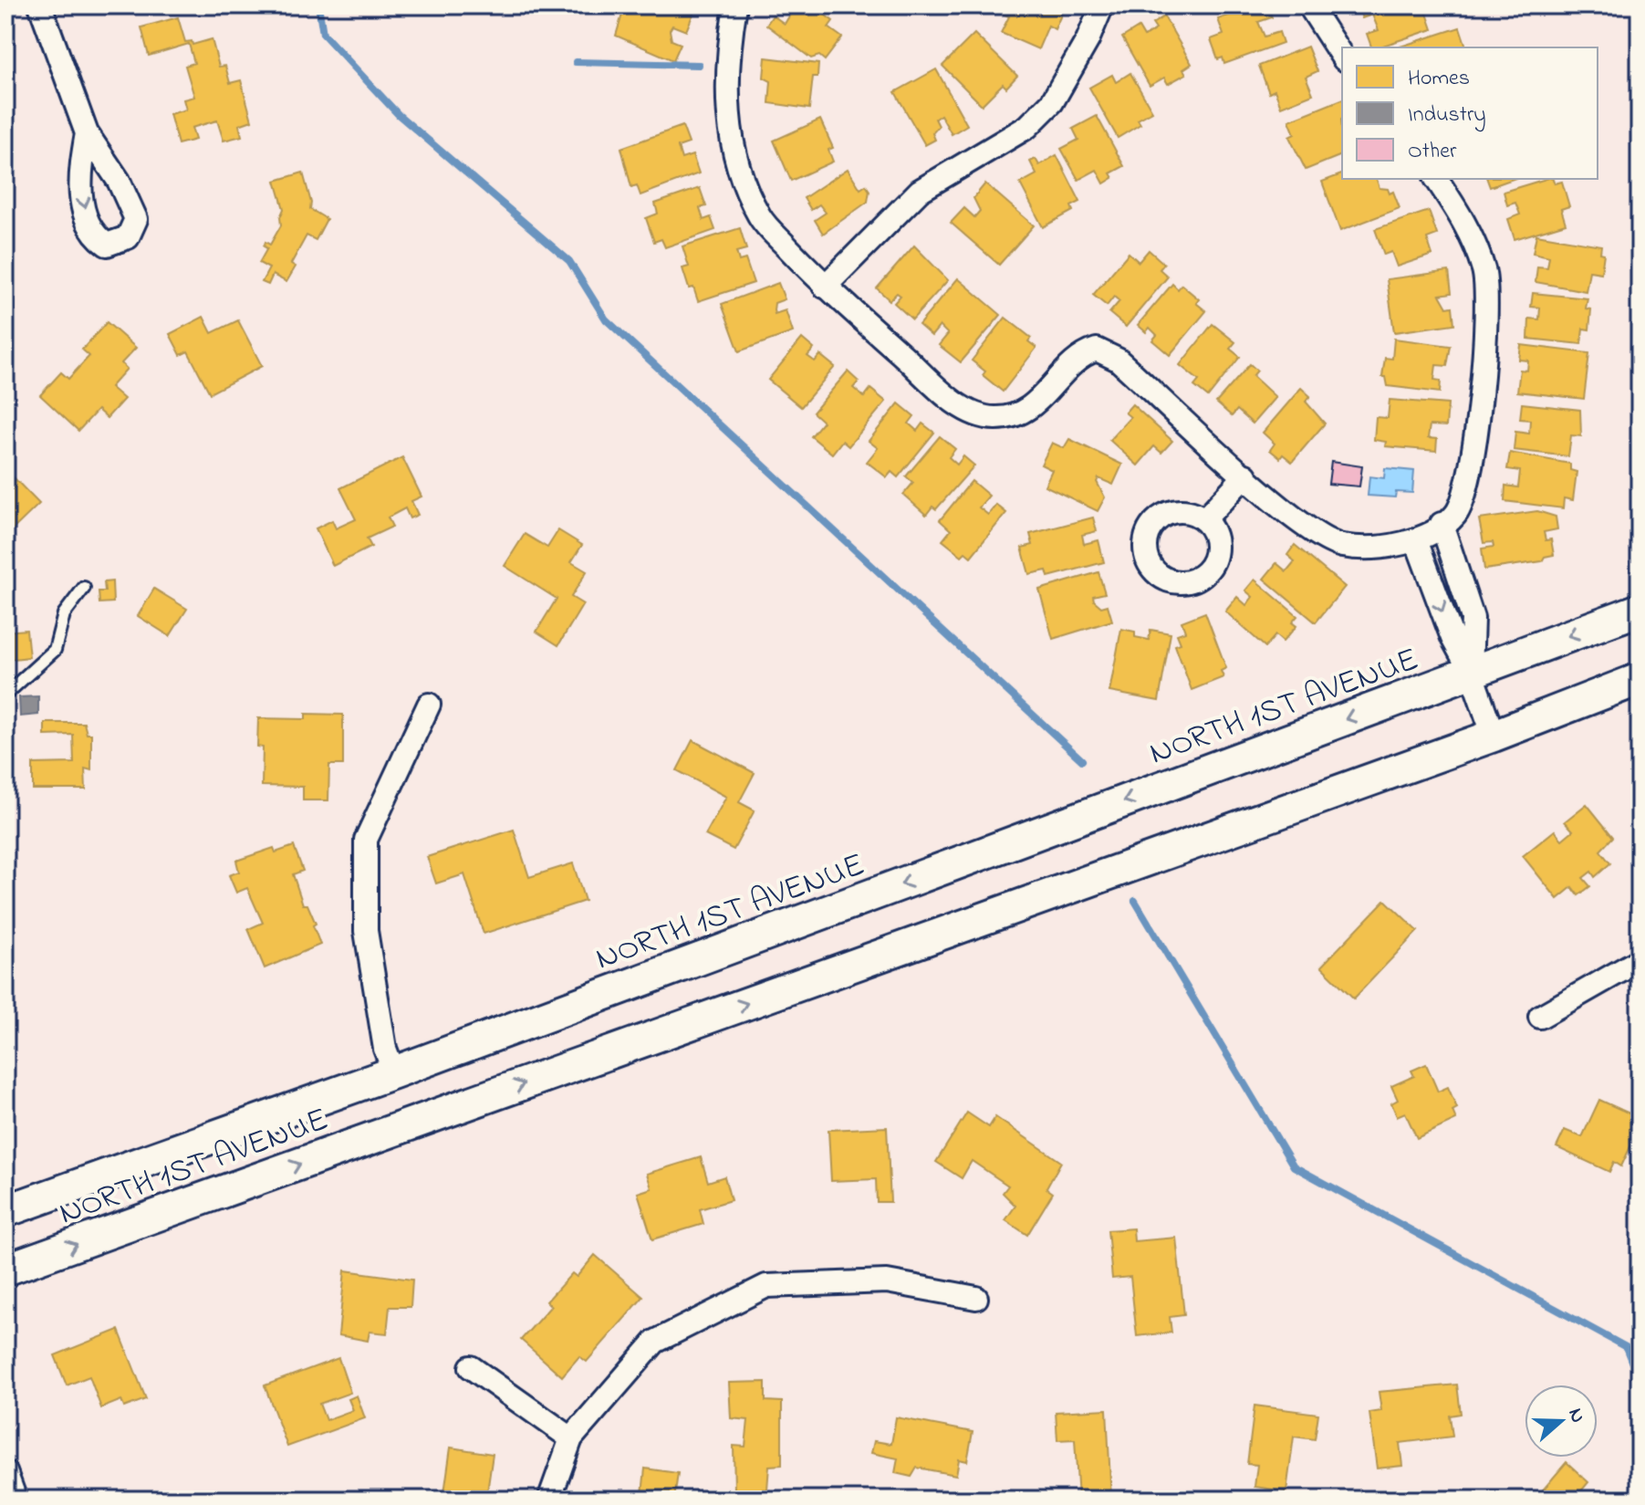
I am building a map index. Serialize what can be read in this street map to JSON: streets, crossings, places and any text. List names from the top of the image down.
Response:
{
  "streets": {
    "main road": ["NORTH 1ST AVENUE"]
  },
  "legend": ["Homes", "Industry", "Other"],
  "north": "right"
}
